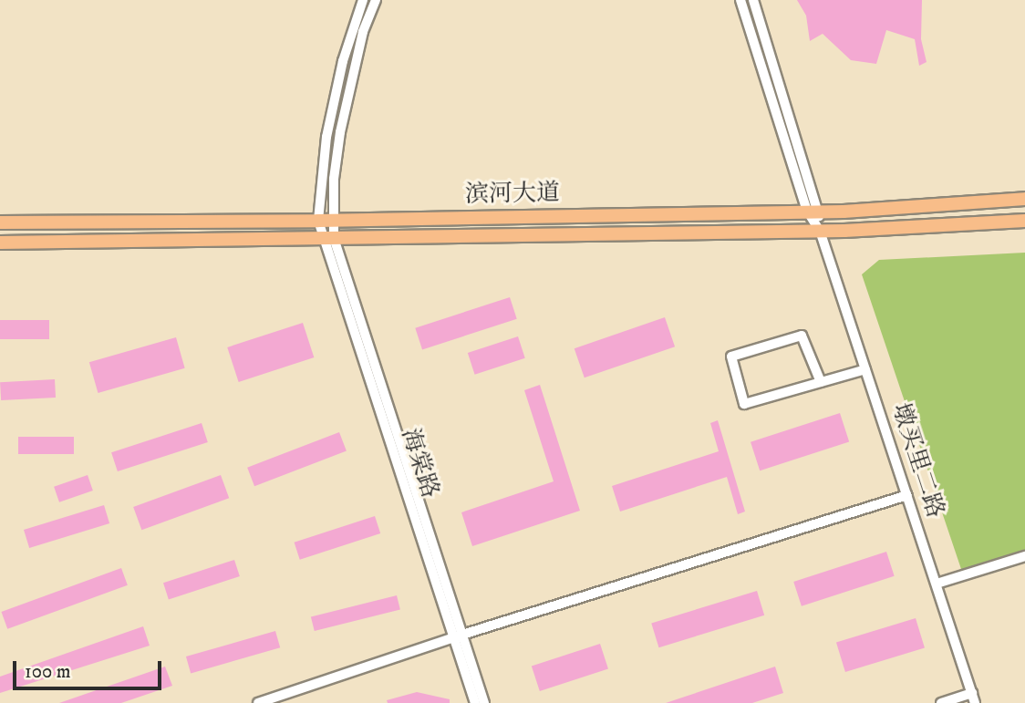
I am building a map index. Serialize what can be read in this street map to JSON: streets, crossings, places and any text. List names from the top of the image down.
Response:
{
  "streets": {
    "main road": ["滨河大道"],
    "street": ["墩买里二路", "海棠路"]
  },
  "crossings": [
    ["滨河大道", "墩买里二路"],
    ["滨河大道", "海棠路"]
  ],
  "scale_bar": "100 m"
}
